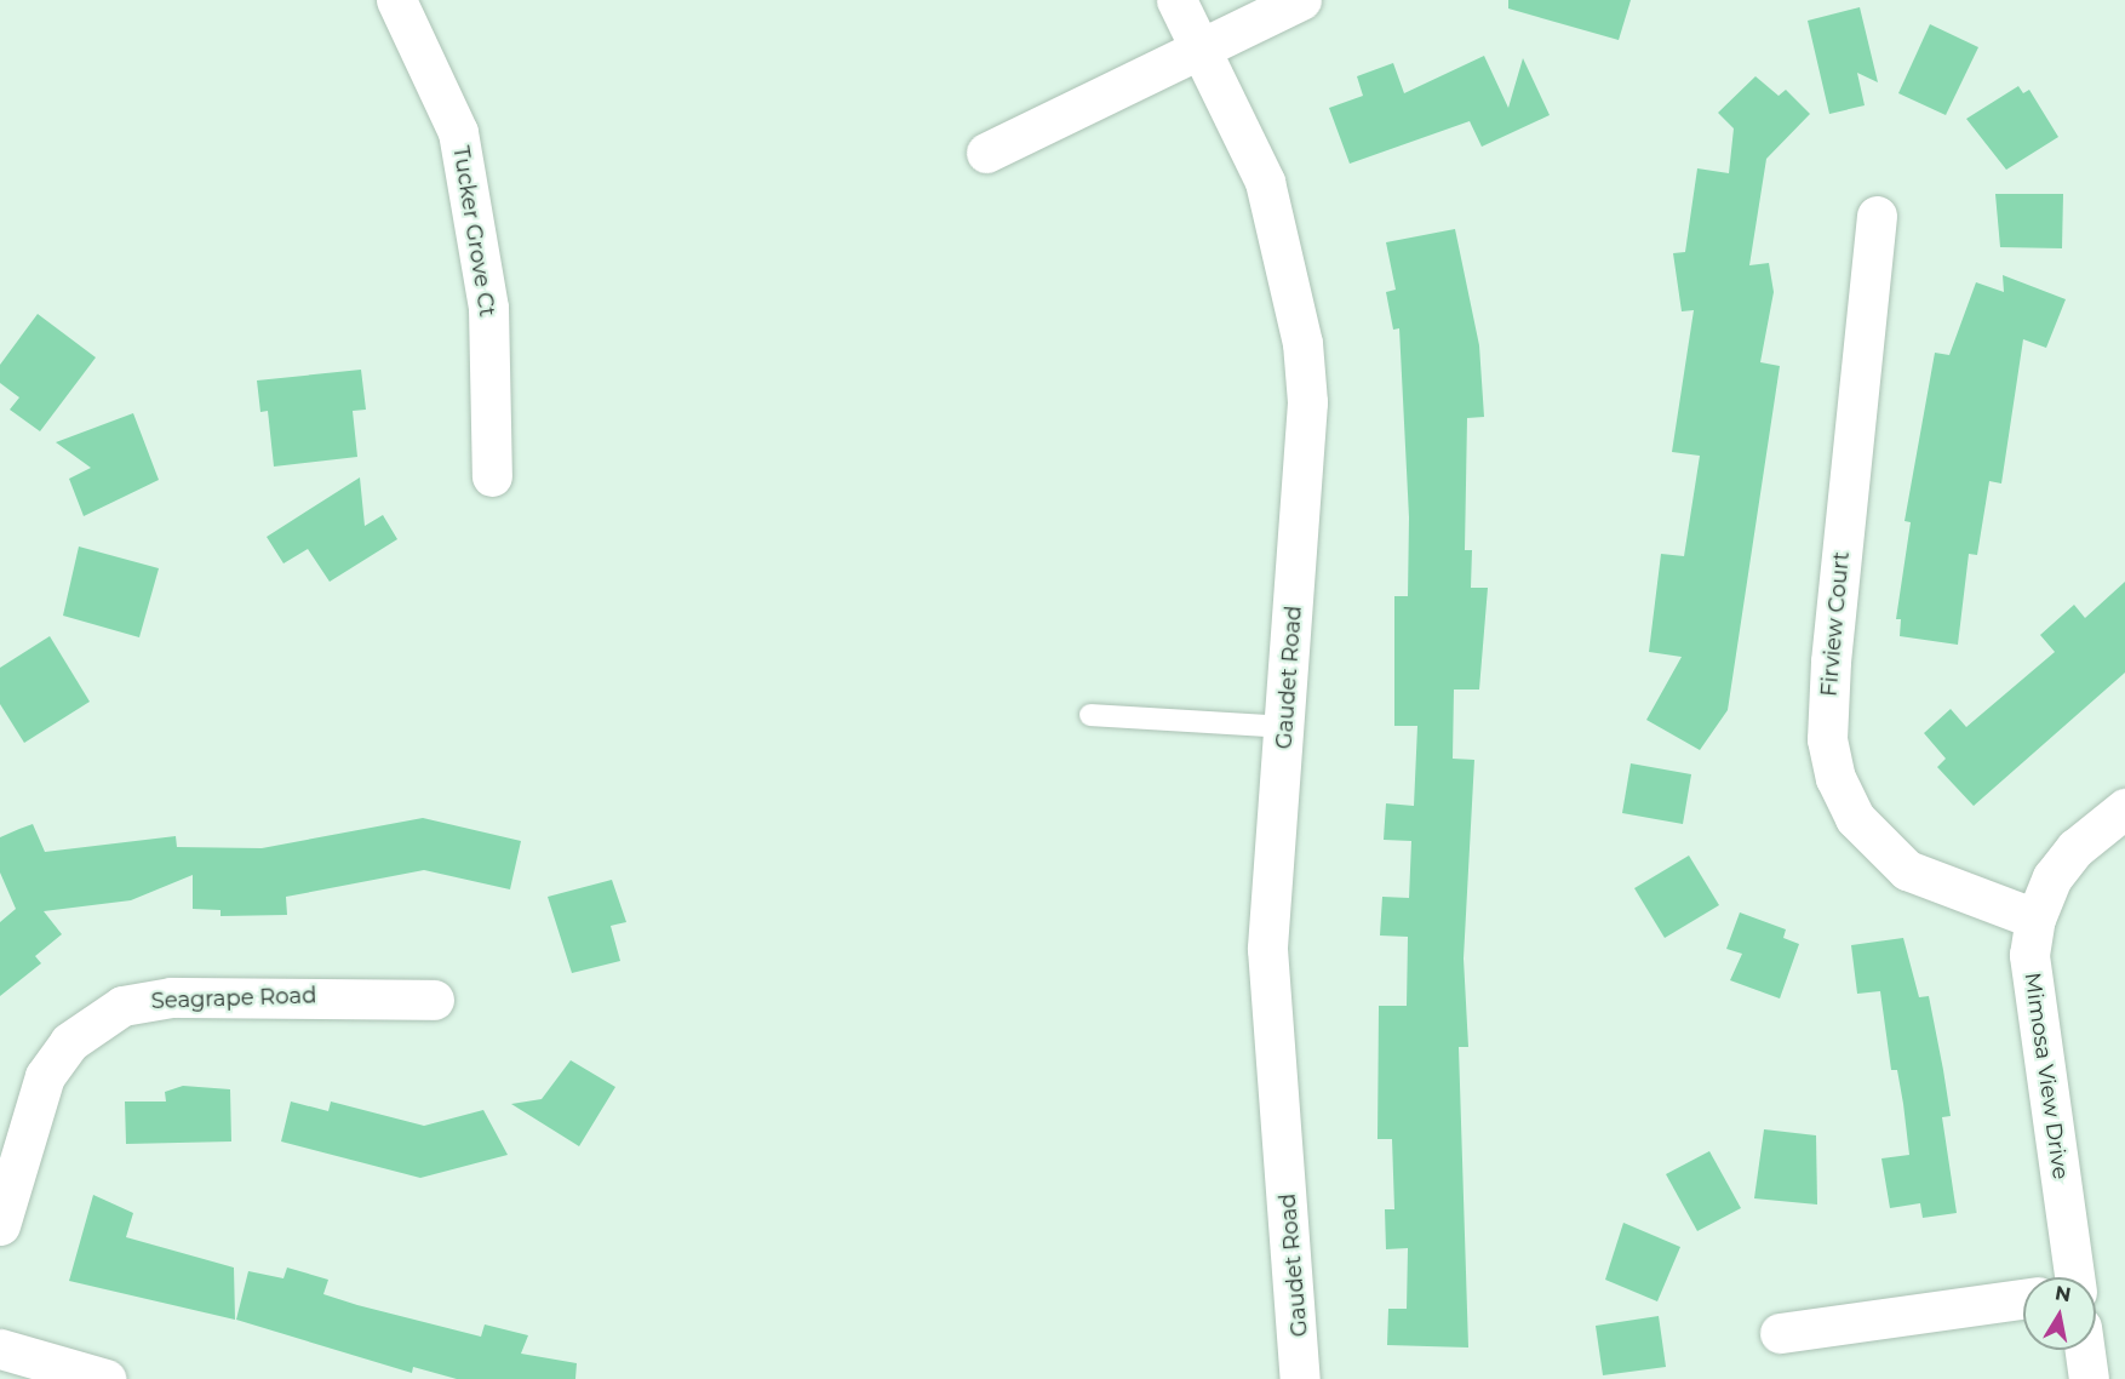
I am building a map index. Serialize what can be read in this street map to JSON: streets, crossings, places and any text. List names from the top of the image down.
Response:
{
  "streets": {
    "street": [
      "Tucker Grove Ct",
      "Firview Court",
      "Gaudet Road",
      "Seagrape Road",
      "Mimosa View Drive"
    ]
  },
  "crossings": [
    ["Firview Court", "Mimosa View Drive"]
  ],
  "north": "top"
}
